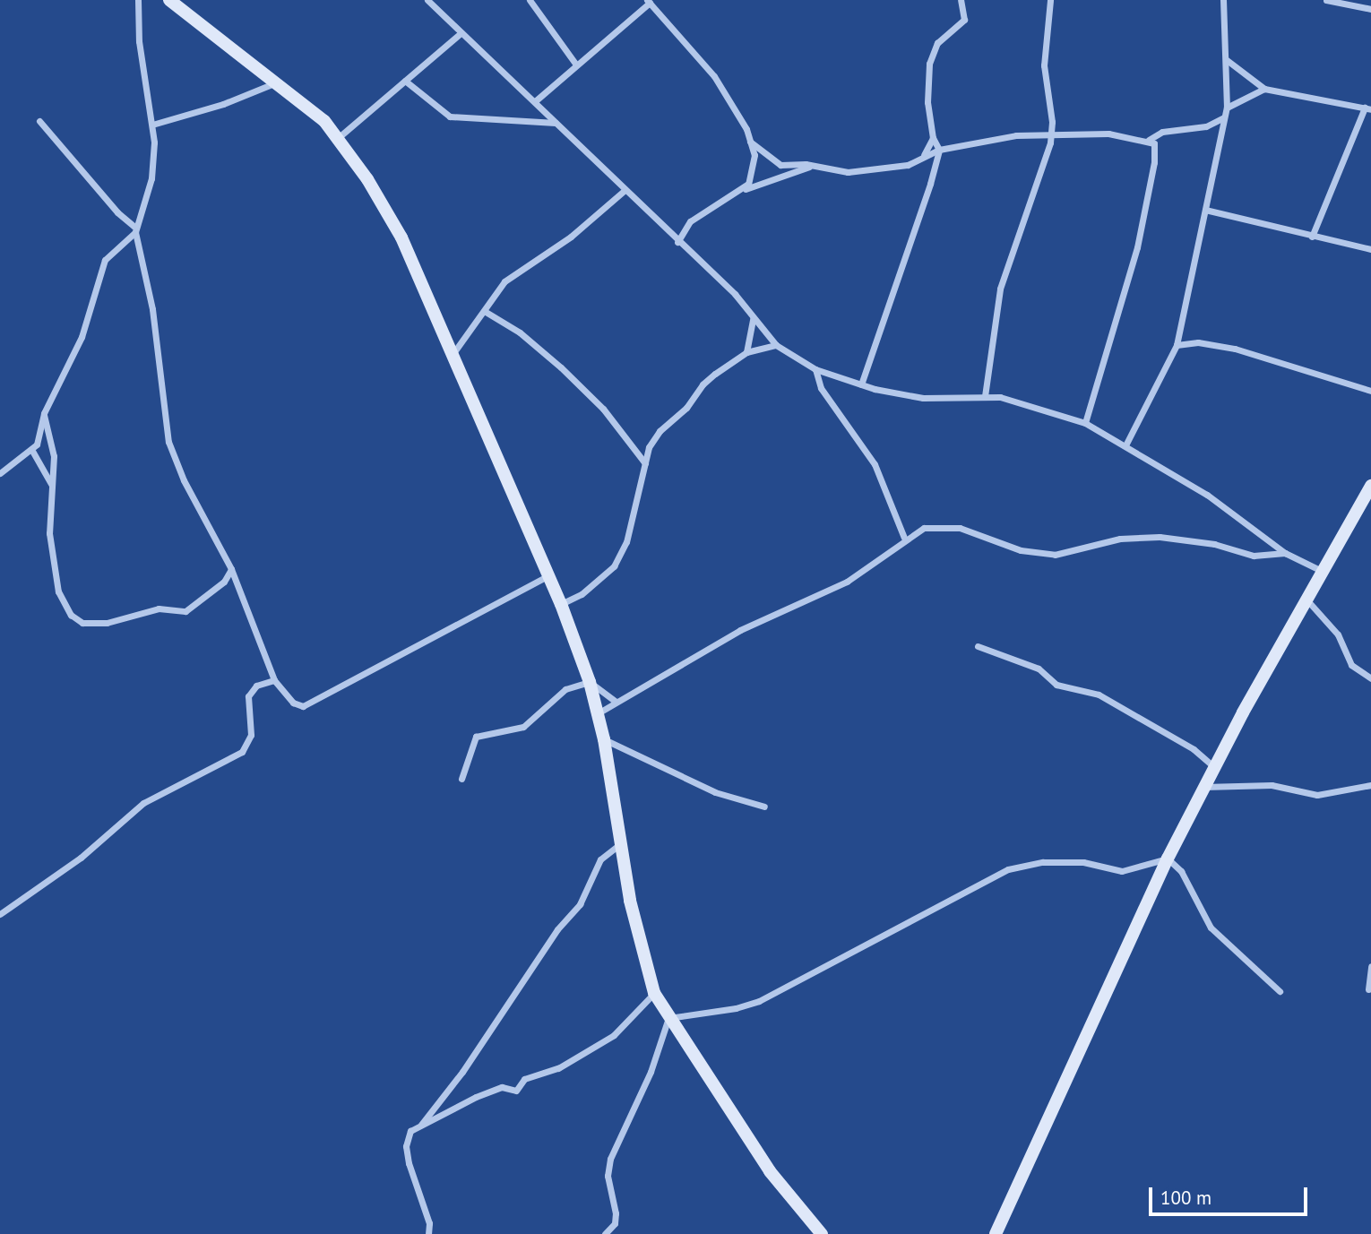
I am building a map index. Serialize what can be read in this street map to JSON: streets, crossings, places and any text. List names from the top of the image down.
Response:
{
  "scale_bar": "100 m"
}
